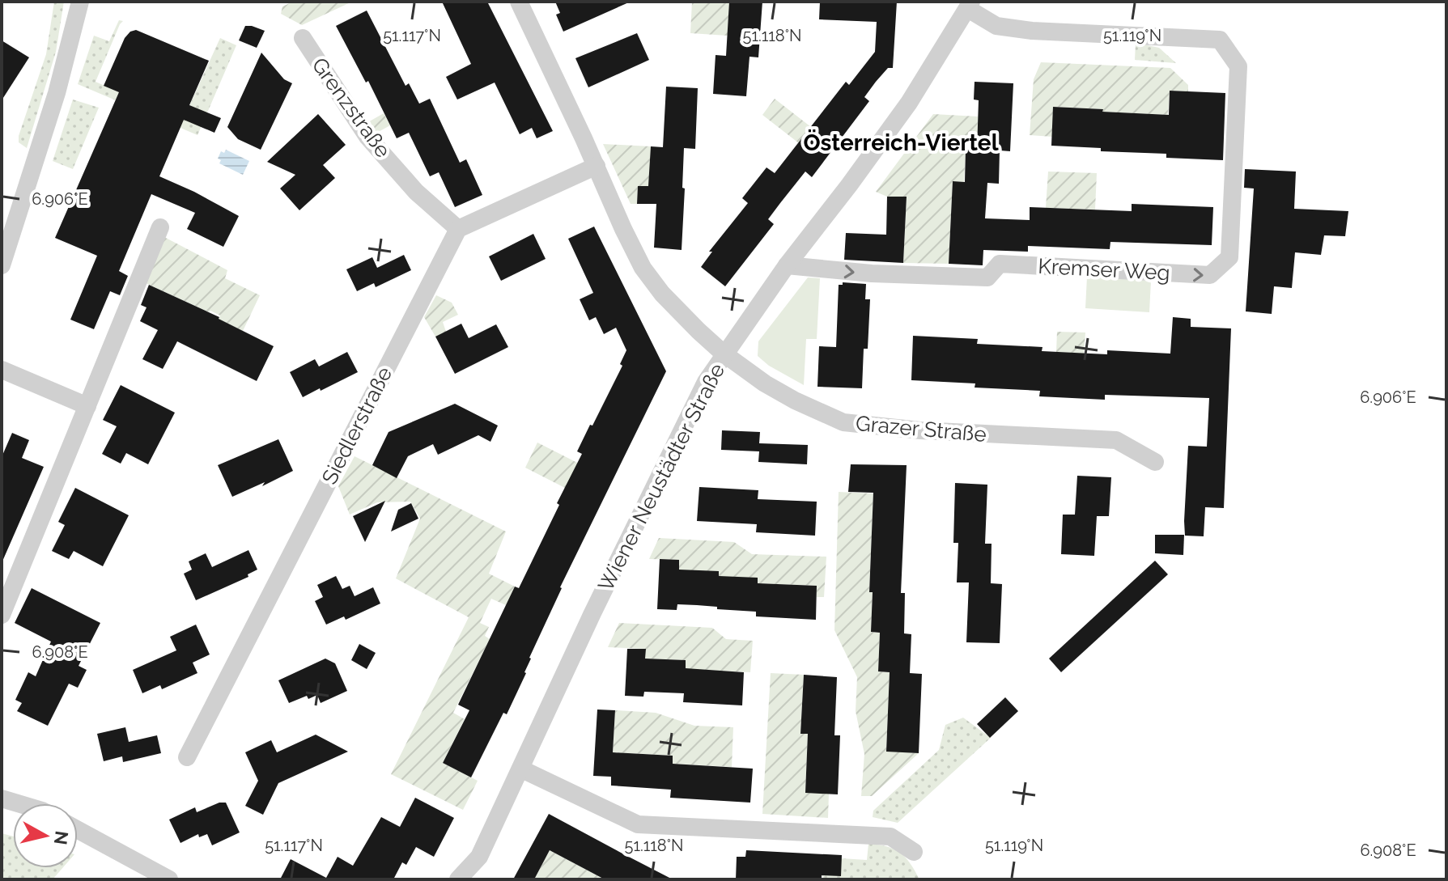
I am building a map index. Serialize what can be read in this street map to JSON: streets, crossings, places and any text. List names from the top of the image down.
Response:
{
  "streets": {
    "street": [
      "Grenzstraße",
      "Kremser Weg",
      "Siedlerstraße",
      "Grazer Straße",
      "Wiener Neustädter Straße"
    ]
  },
  "crossings": [
    ["Grenzstraße", "Siedlerstraße"],
    ["Kremser Weg", "Wiener Neustädter Straße"],
    ["Grazer Straße", "Wiener Neustädter Straße"]
  ],
  "districts": ["Österreich-Viertel"],
  "north": "right",
  "coordinates": [
    "51.117°N",
    "51.118°N",
    "51.119°N",
    "6.906°E",
    "6.908°E"
  ]
}
